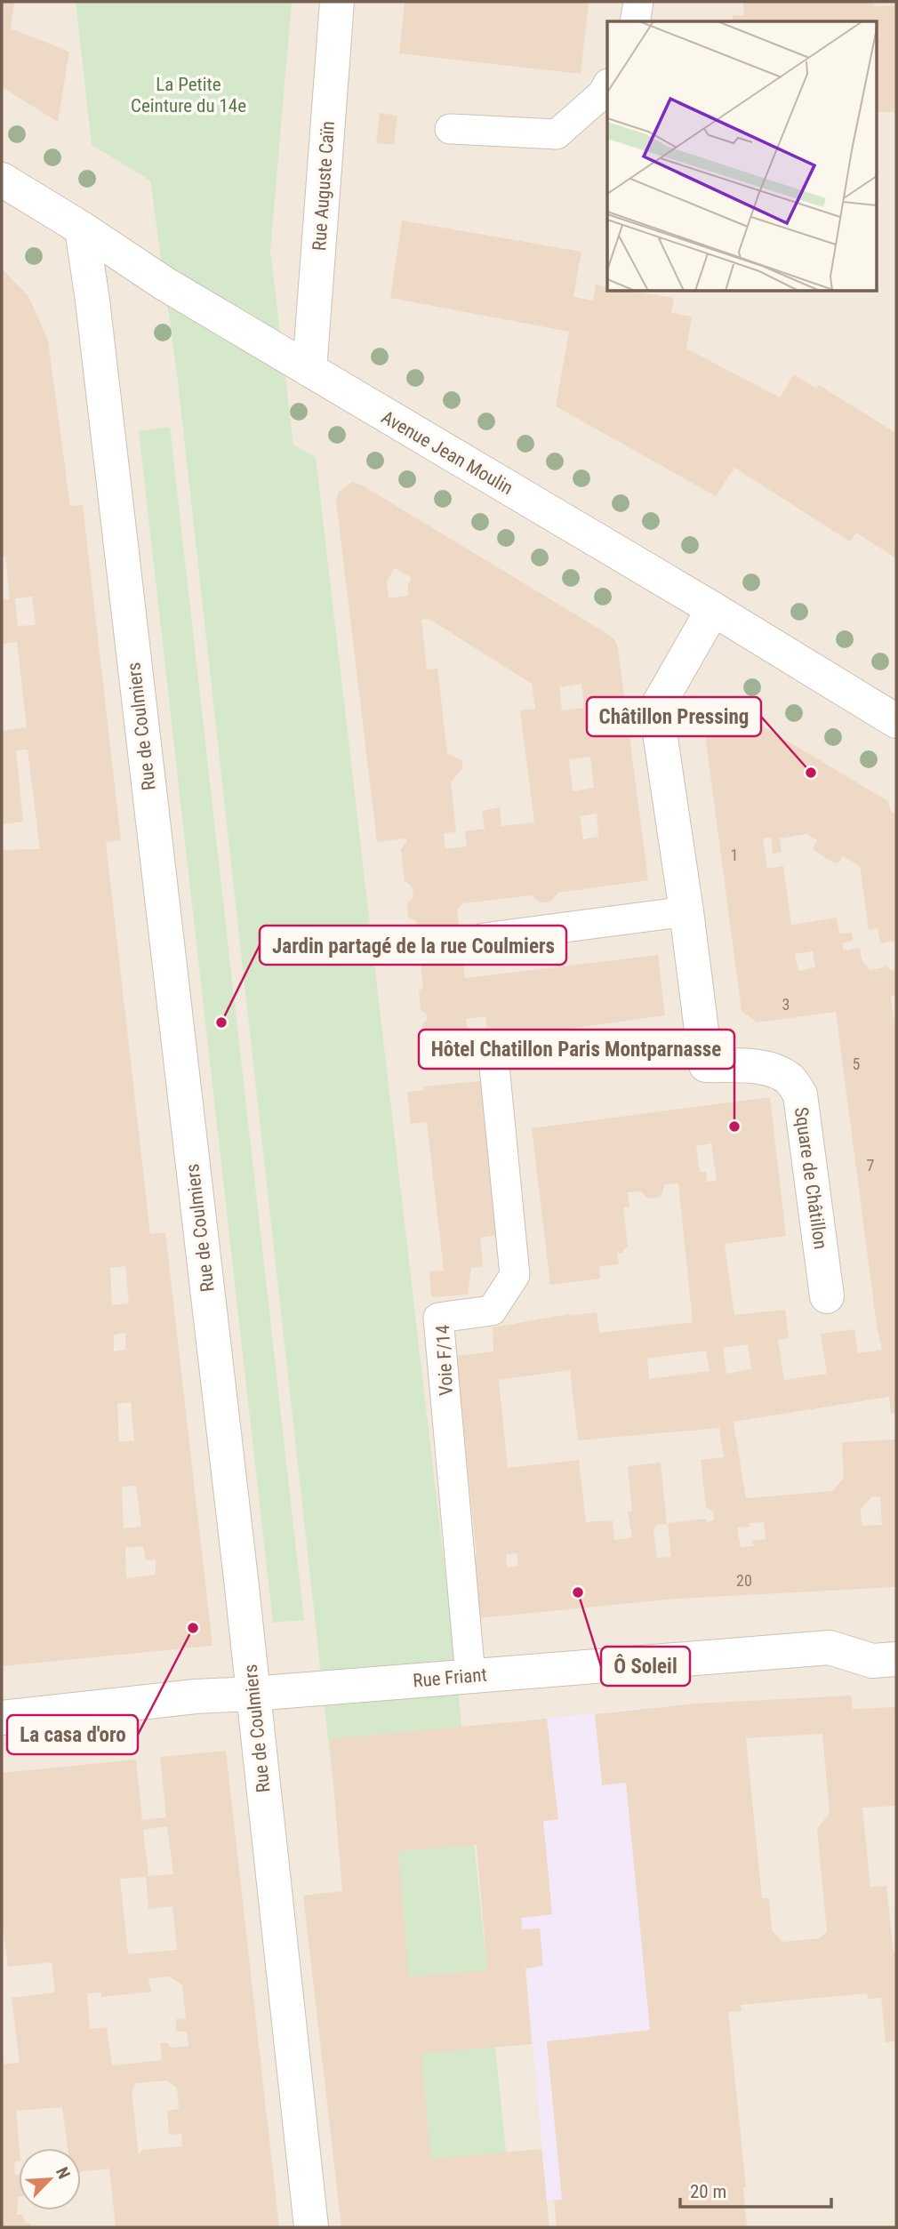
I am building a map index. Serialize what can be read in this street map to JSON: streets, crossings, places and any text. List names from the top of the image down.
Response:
{
  "streets": {
    "street": [
      "Rue Auguste Caïn",
      "Avenue Jean Moulin",
      "Rue de Coulmiers",
      "Square de Châtillon",
      "Rue Friant"
    ],
    "lane": ["Voie F/14"]
  },
  "crossings": [
    ["Rue Auguste Caïn", "Avenue Jean Moulin"],
    ["Avenue Jean Moulin", "Rue de Coulmiers"],
    ["Avenue Jean Moulin", "Square de Châtillon"],
    ["Rue de Coulmiers", "Rue Friant"],
    ["Voie F/14", "Rue Friant"]
  ],
  "parks": ["La Petite Ceinture du 14e"],
  "places": [
    "Châtillon Pressing",
    "Jardin partagé de la rue Coulmiers",
    "Hôtel Chatillon Paris Montparnasse",
    "Ô Soleil",
    "La casa d'oro"
  ],
  "house_numbers": [
    "1",
    "3",
    "5",
    "7",
    "20"
  ],
  "scale_bar": "20 m",
  "north": "top right"
}
